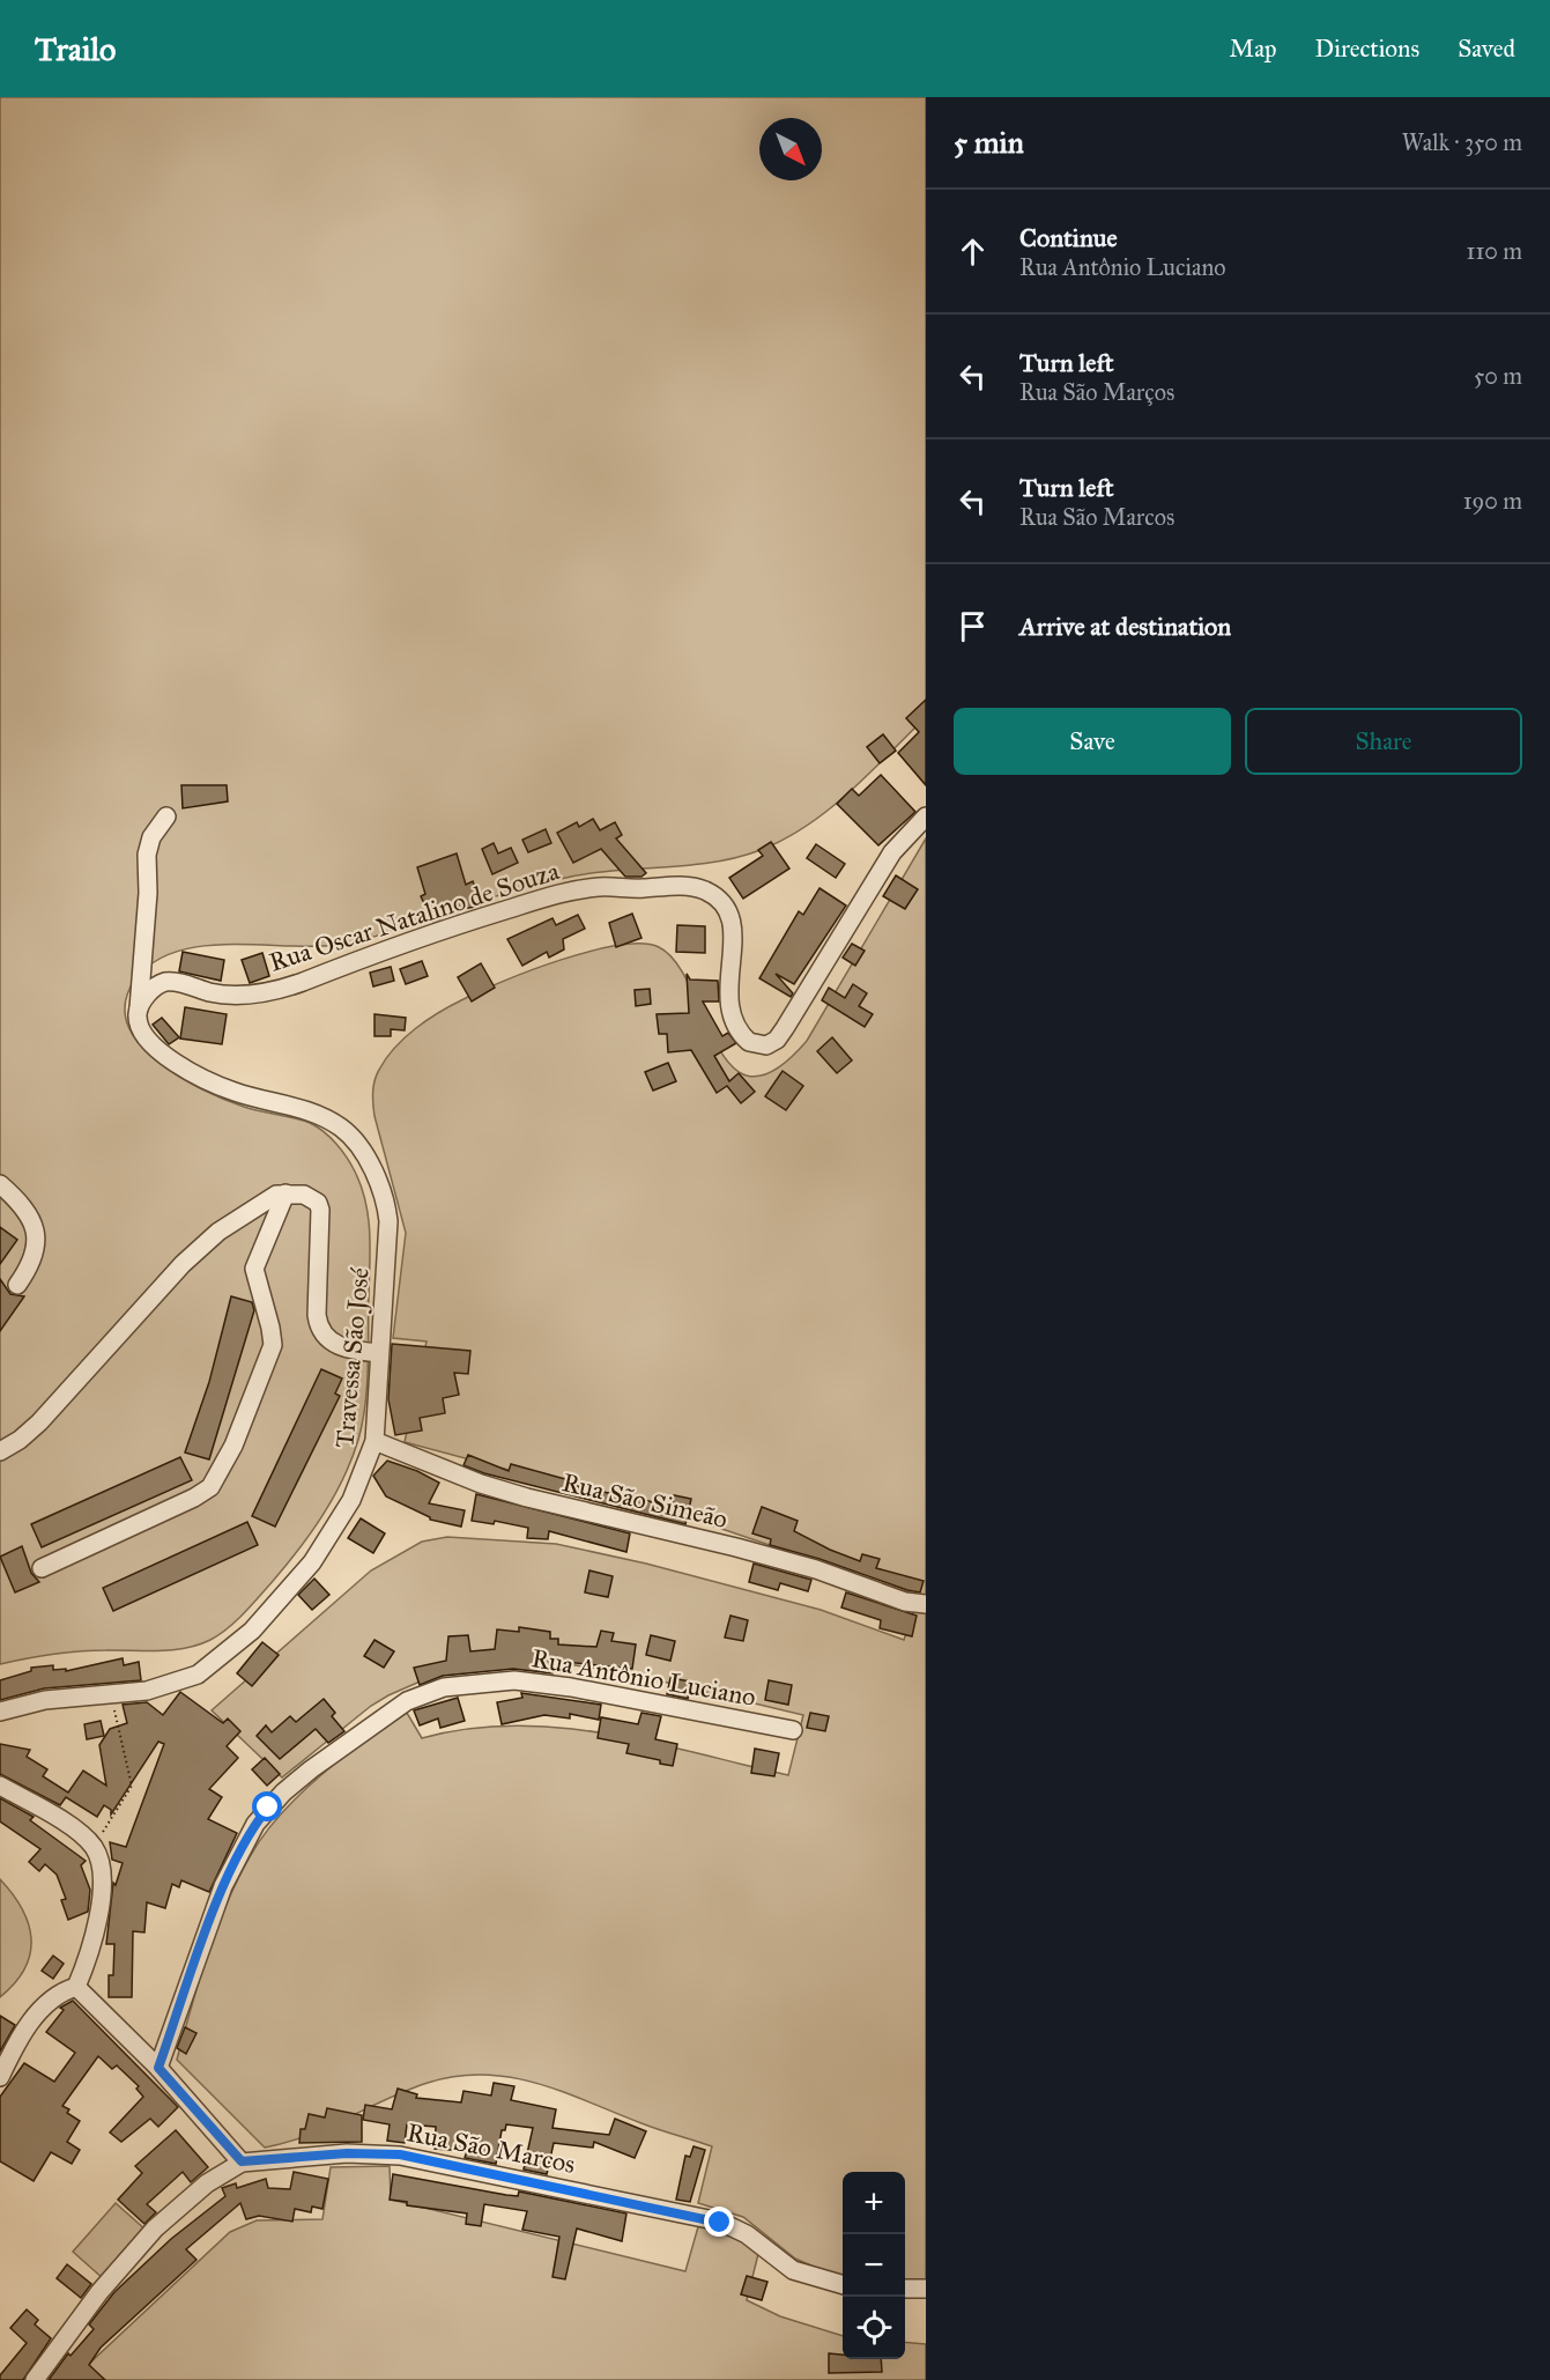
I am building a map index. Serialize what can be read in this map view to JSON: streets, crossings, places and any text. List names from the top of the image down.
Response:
{
  "streets": {
    "street": [
      "Rua Oscar Natalino de Souza",
      "Travessa São José",
      "Rua São Simeão",
      "Rua Antônio Luciano",
      "Rua São Marcos"
    ]
  },
  "crossings": [
    ["Rua Oscar Natalino de Souza", "Travessa São José"],
    ["Travessa São José", "Rua São Simeão"]
  ],
  "north": "bottom right",
  "page": {
    "header": "Trailo",
    "nav": ["Map", "Directions", "Saved"],
    "heading": ["5 min", "Walk · 350 m"],
    "list": [
      ["Continue", "Rua Antônio Luciano", "110 m"],
      ["Turn left", "Rua São Marços", "50 m"],
      ["Turn left", "Rua São Marcos", "190 m"],
      "Arrive at destination"
    ],
    "buttons": ["Save", "Share"],
    "map_buttons": ["+", "−"]
  }
}
